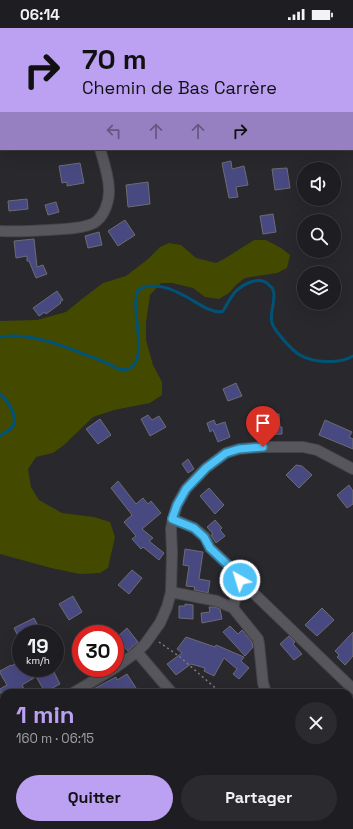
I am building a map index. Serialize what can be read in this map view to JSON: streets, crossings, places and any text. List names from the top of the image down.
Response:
{
  "page": {
    "status": "06:14",
    "turn": ["70 m", "Chemin de Bas Carrère"],
    "speed": "19 km/h",
    "limit": "30",
    "heading": ["1 min", "160 m · 06:15"],
    "buttons": ["Quitter", "Partager"]
  }
}
